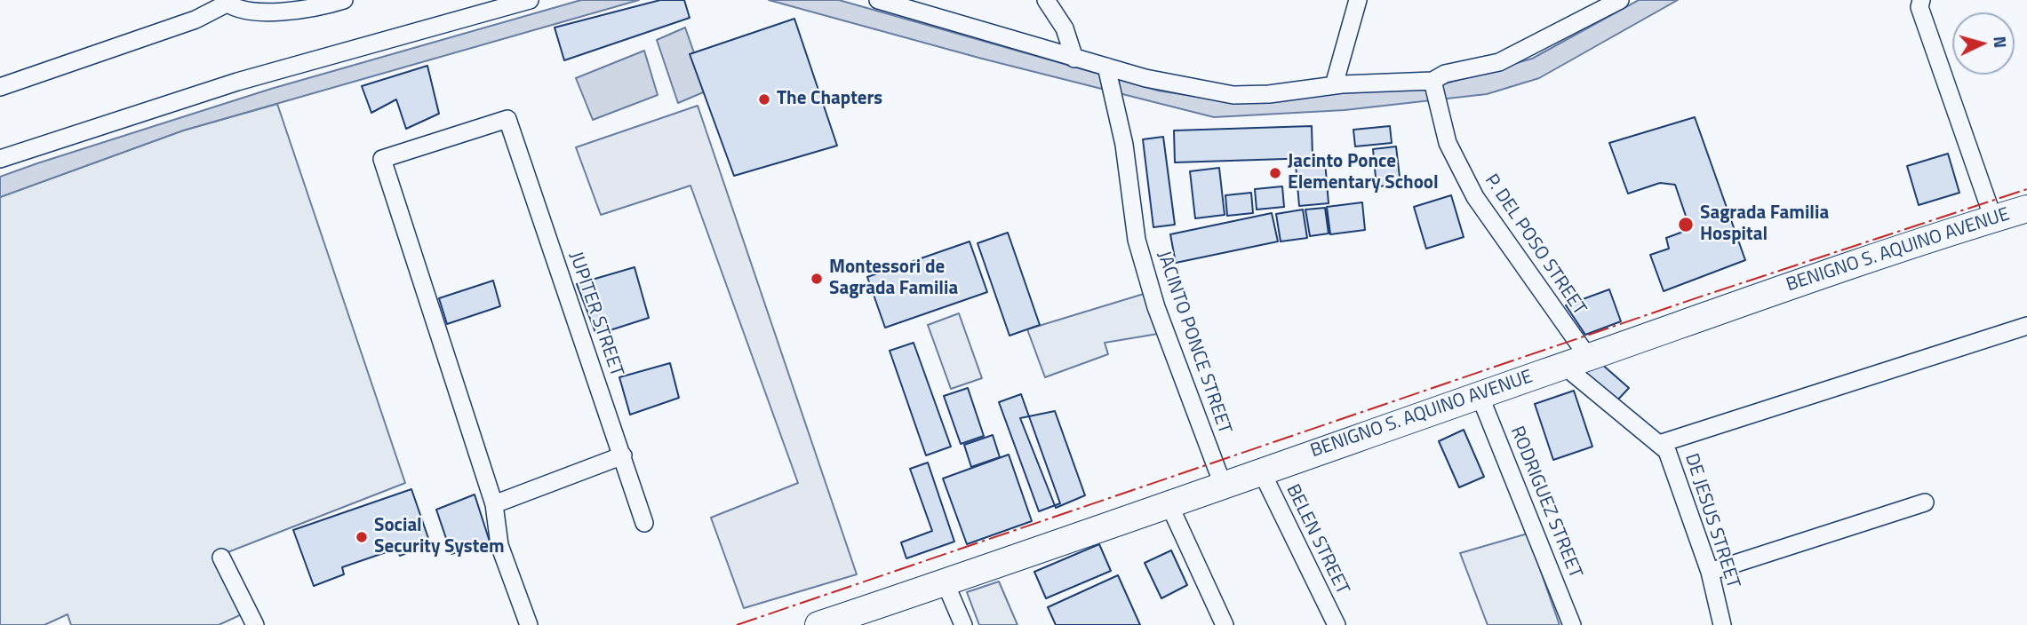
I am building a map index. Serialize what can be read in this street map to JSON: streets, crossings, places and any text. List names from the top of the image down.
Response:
{
  "streets": {
    "main road": ["BENIGNO S. AQUINO AVENUE"],
    "street": [
      "P. DEL POSO STREET",
      "JUPITER STREET",
      "JACINTO PONCE STREET",
      "RODRIGUEZ STREET",
      "DE JESUS STREET",
      "BELEN STREET"
    ]
  },
  "crossings": [
    ["P. DEL POSO STREET", "BENIGNO S. AQUINO AVENUE"],
    ["P. DEL POSO STREET", "DE JESUS STREET"],
    ["BENIGNO S. AQUINO AVENUE", "JACINTO PONCE STREET"],
    ["BENIGNO S. AQUINO AVENUE", "RODRIGUEZ STREET"],
    ["BENIGNO S. AQUINO AVENUE", "DE JESUS STREET"],
    ["BENIGNO S. AQUINO AVENUE", "BELEN STREET"]
  ],
  "places": [
    "The Chapters",
    "Jacinto Ponce Elementary School",
    "Sagrada Familia Hospital",
    "Montessori de Sagrada Familia",
    "Social Security System"
  ],
  "north": "right"
}
